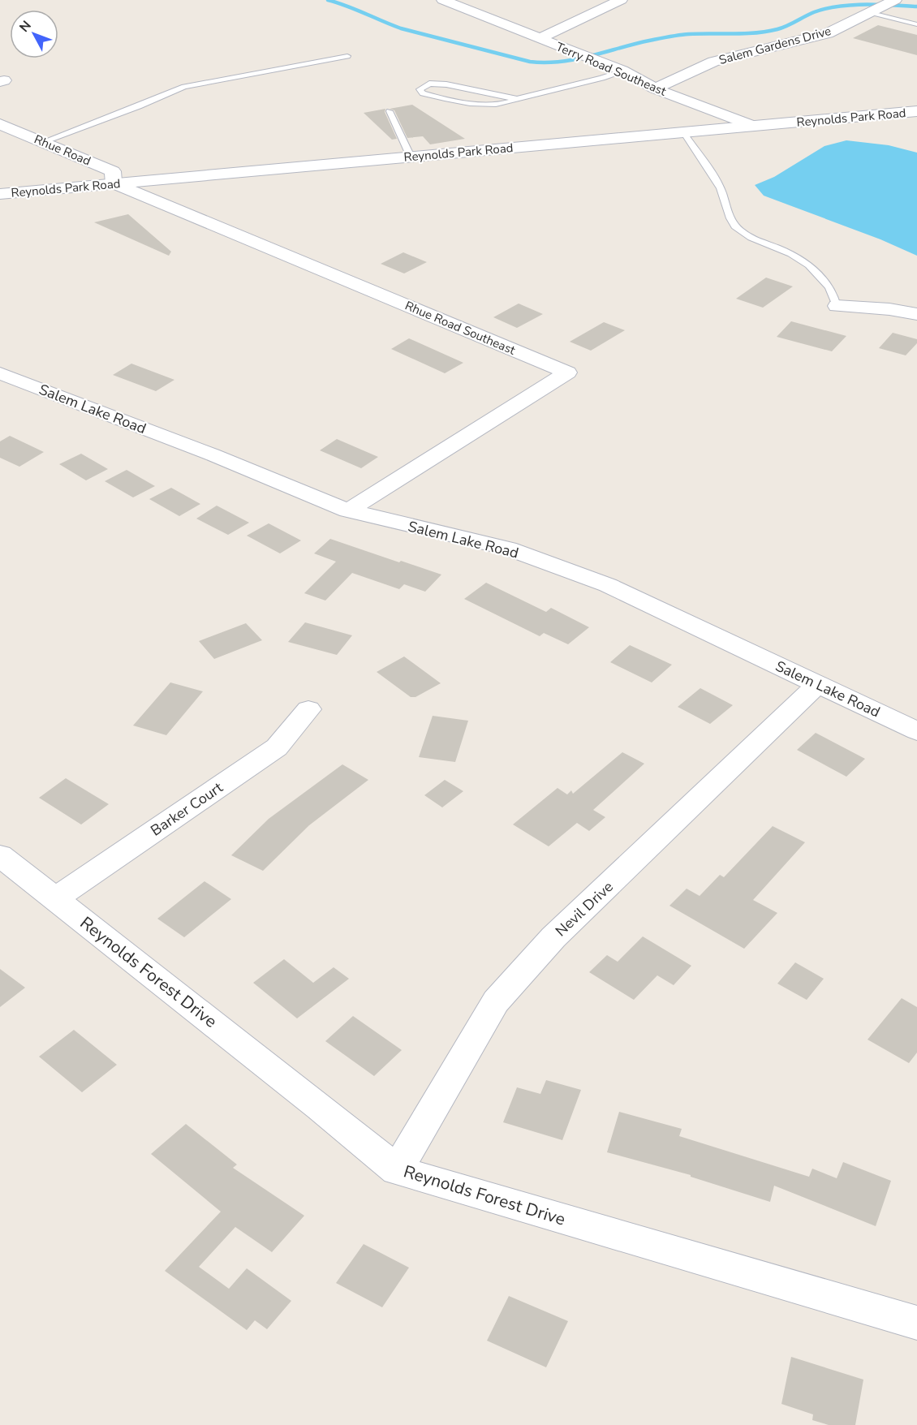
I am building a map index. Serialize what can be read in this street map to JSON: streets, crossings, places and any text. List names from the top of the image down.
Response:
{
  "streets": {
    "main road": ["Reynolds Park Road"],
    "street": [
      "Salem Gardens Drive",
      "Terry Road Southeast",
      "Rhue Road",
      "Rhue Road Southeast",
      "Salem Lake Road",
      "Barker Court",
      "Nevil Drive",
      "Reynolds Forest Drive"
    ]
  },
  "crossings": [
    ["Salem Gardens Drive", "Terry Road Southeast"],
    ["Terry Road Southeast", "Reynolds Park Road"],
    ["Reynolds Park Road", "Rhue Road"],
    ["Reynolds Park Road", "Rhue Road Southeast"],
    ["Rhue Road", "Rhue Road Southeast"],
    ["Rhue Road Southeast", "Salem Lake Road"],
    ["Salem Lake Road", "Nevil Drive"],
    ["Barker Court", "Reynolds Forest Drive"],
    ["Nevil Drive", "Reynolds Forest Drive"]
  ],
  "north": "top left"
}
